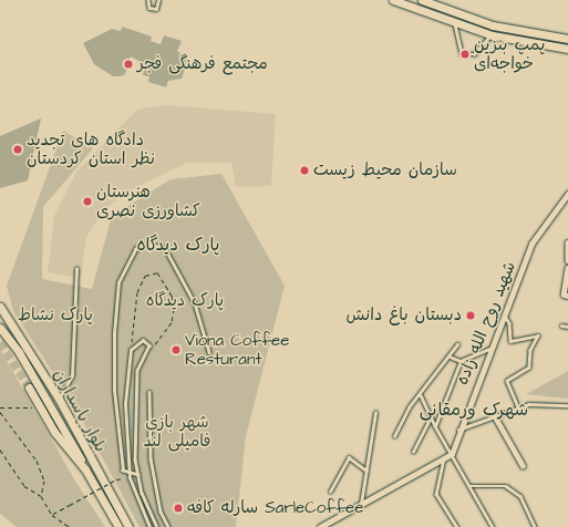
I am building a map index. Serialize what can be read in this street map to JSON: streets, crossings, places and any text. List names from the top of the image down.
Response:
{
  "streets": {
    "main road": ["بلوار پاسداران"],
    "street": ["شهید روح الله زاده"]
  },
  "districts": ["پارک دیدگاه", "شهرک ورمقانی"],
  "parks": ["پارک دیدگاه", "پارک نشاط", "شهر بازی فامیلی لند"],
  "places": [
    "پمپ بنزین خواجه‌ای",
    "مجتمع فرهنگی فجر",
    "دادگاه های تجدید نظر استان کردستان",
    "سازمان محیط زیست",
    "هنرستان کشاورزی نصری",
    "دبستان باغ دانش",
    "Viona Coffee Resturant",
    "سارله کافه SarleCoffee"
  ]
}
